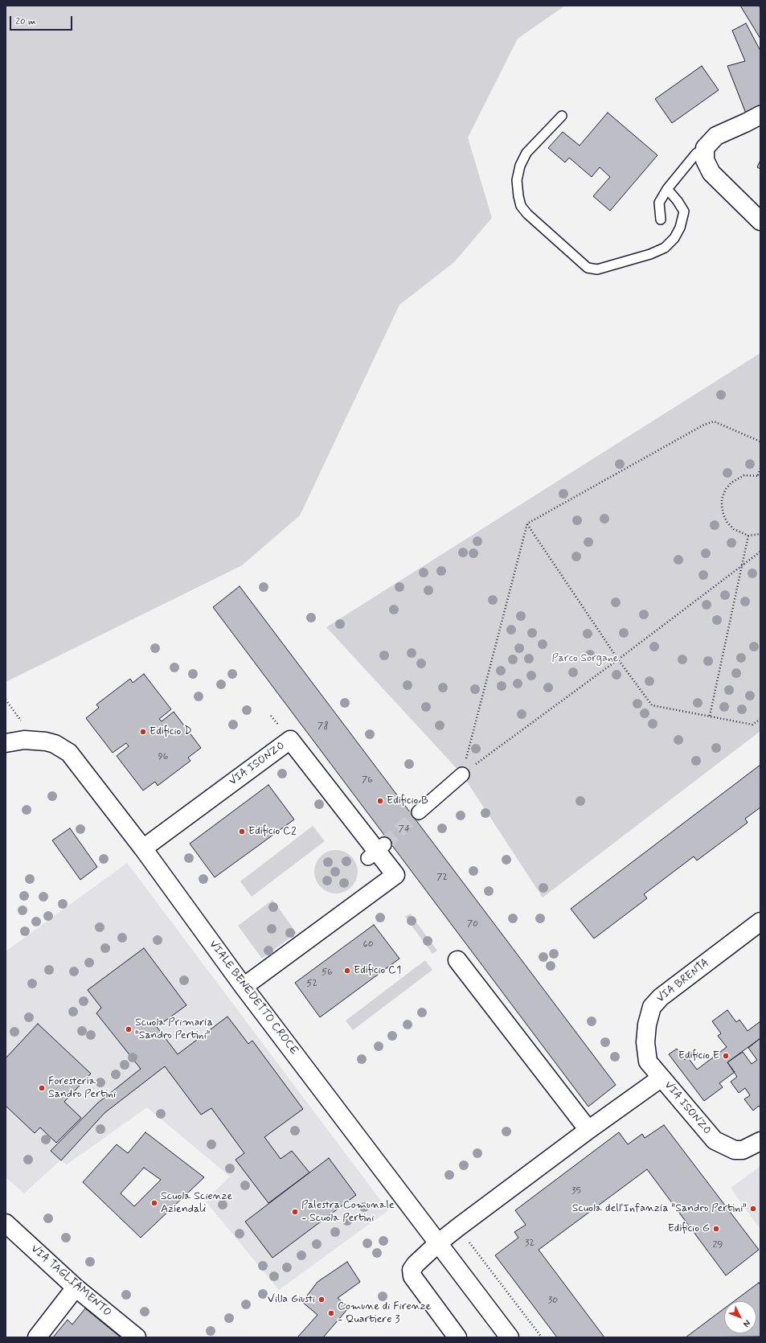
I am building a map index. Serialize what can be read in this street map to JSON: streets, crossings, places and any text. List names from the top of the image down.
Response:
{
  "streets": {
    "street": [
      "VIA ISONZO",
      "VIA BRENTA",
      "VIALE BENEDETTO CROCE",
      "VIA TAGLIAMENTO"
    ]
  },
  "crossings": [
    ["VIA ISONZO", "VIA BRENTA"],
    ["VIA ISONZO", "VIALE BENEDETTO CROCE"]
  ],
  "parks": ["Parco Sorgane"],
  "places": [
    "Edificio D",
    "Edificio B",
    "Edificio C2",
    "Edificio C1",
    "Scuola Primaria \"Sandro Pertini\"",
    "Edificio E",
    "Foresteria Sandro Pertini",
    "Scuola Scienze Aziendali",
    "Scuola dell'Infanzia \"Sandro Pertini\"",
    "Palestra Comunale - Scuola Pertini",
    "Edificio G",
    "Villa Giusti",
    "Comune di Firenze - Quartiere 3"
  ],
  "house_numbers": [
    "78",
    "96",
    "76",
    "74",
    "72",
    "70",
    "60",
    "56",
    "52",
    "35",
    "32",
    "29",
    "30"
  ],
  "scale_bar": "20 m",
  "north": "bottom right"
}
